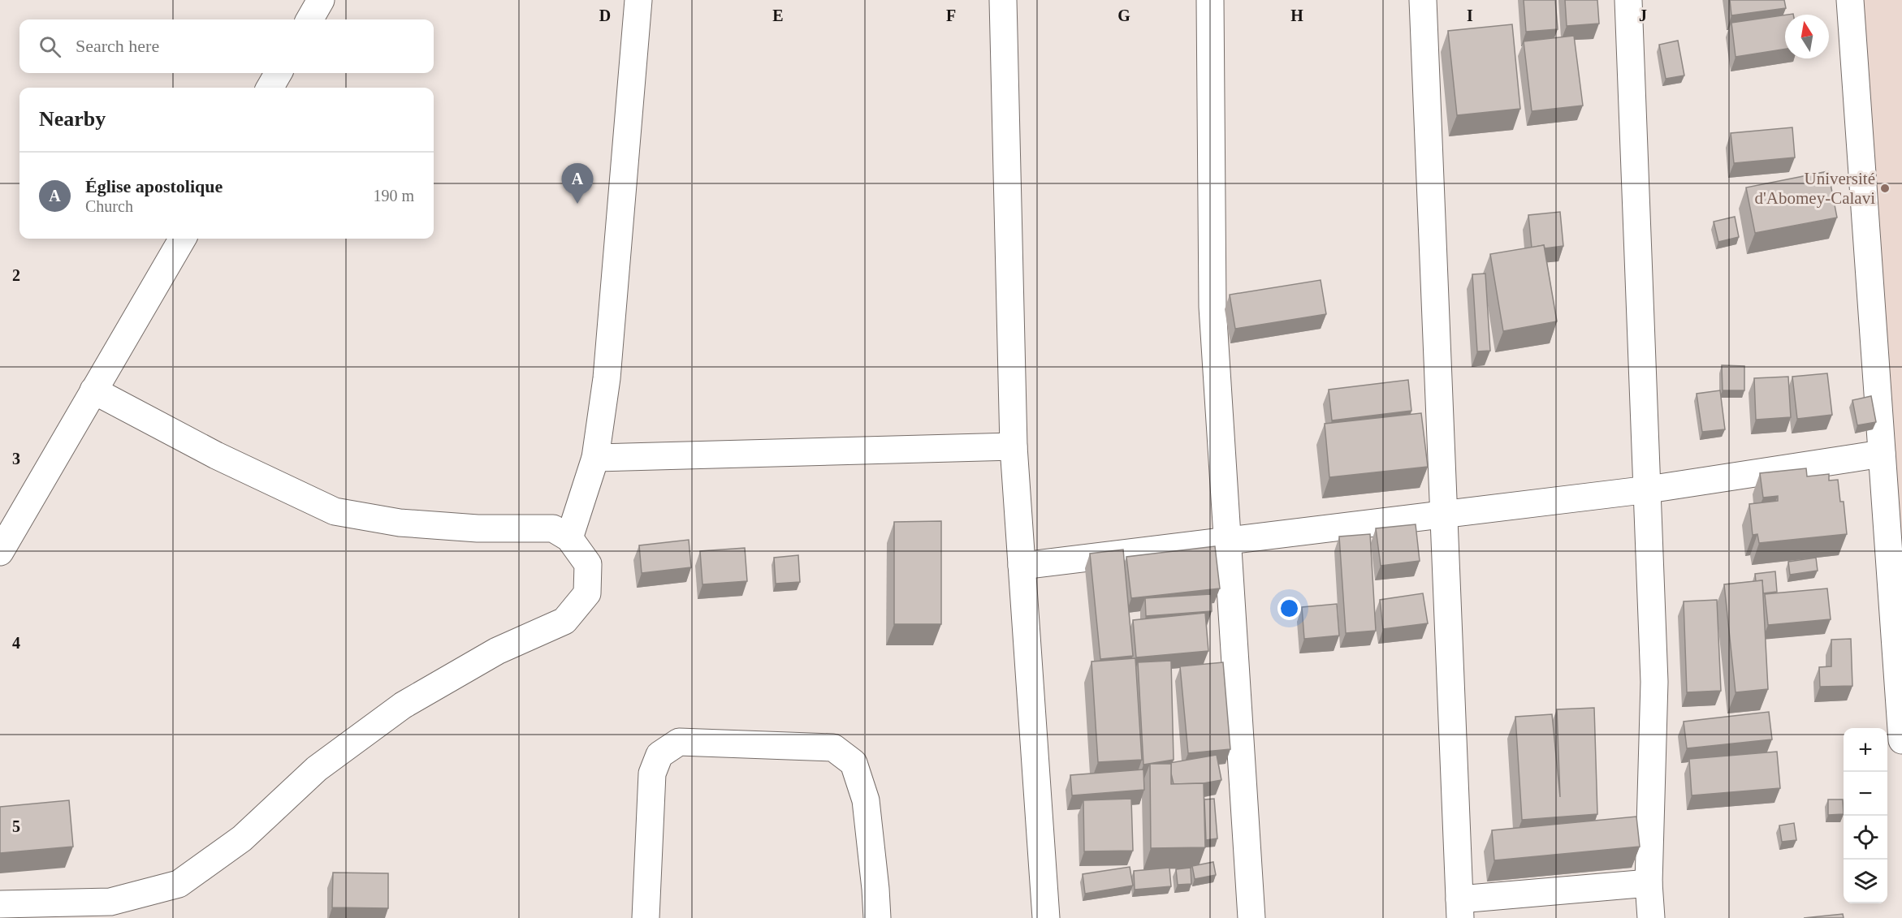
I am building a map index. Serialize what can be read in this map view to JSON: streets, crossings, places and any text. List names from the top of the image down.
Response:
{
  "places": ["Université d'Abomey-Calavi"],
  "north": "top",
  "page": {
    "search": "Search here",
    "heading": "Nearby",
    "list": [
      {
        "mark": "A",
        "name": "Église apostolique",
        "note": "Church",
        "value": "190 m"
      }
    ],
    "pins": "A",
    "map_buttons": ["+", "−"]
  },
  "grid": {
    "columns": [
      "D",
      "E",
      "F",
      "G",
      "H",
      "I",
      "J"
    ],
    "rows": [
      "2",
      "3",
      "4",
      "5"
    ]
  }
}
